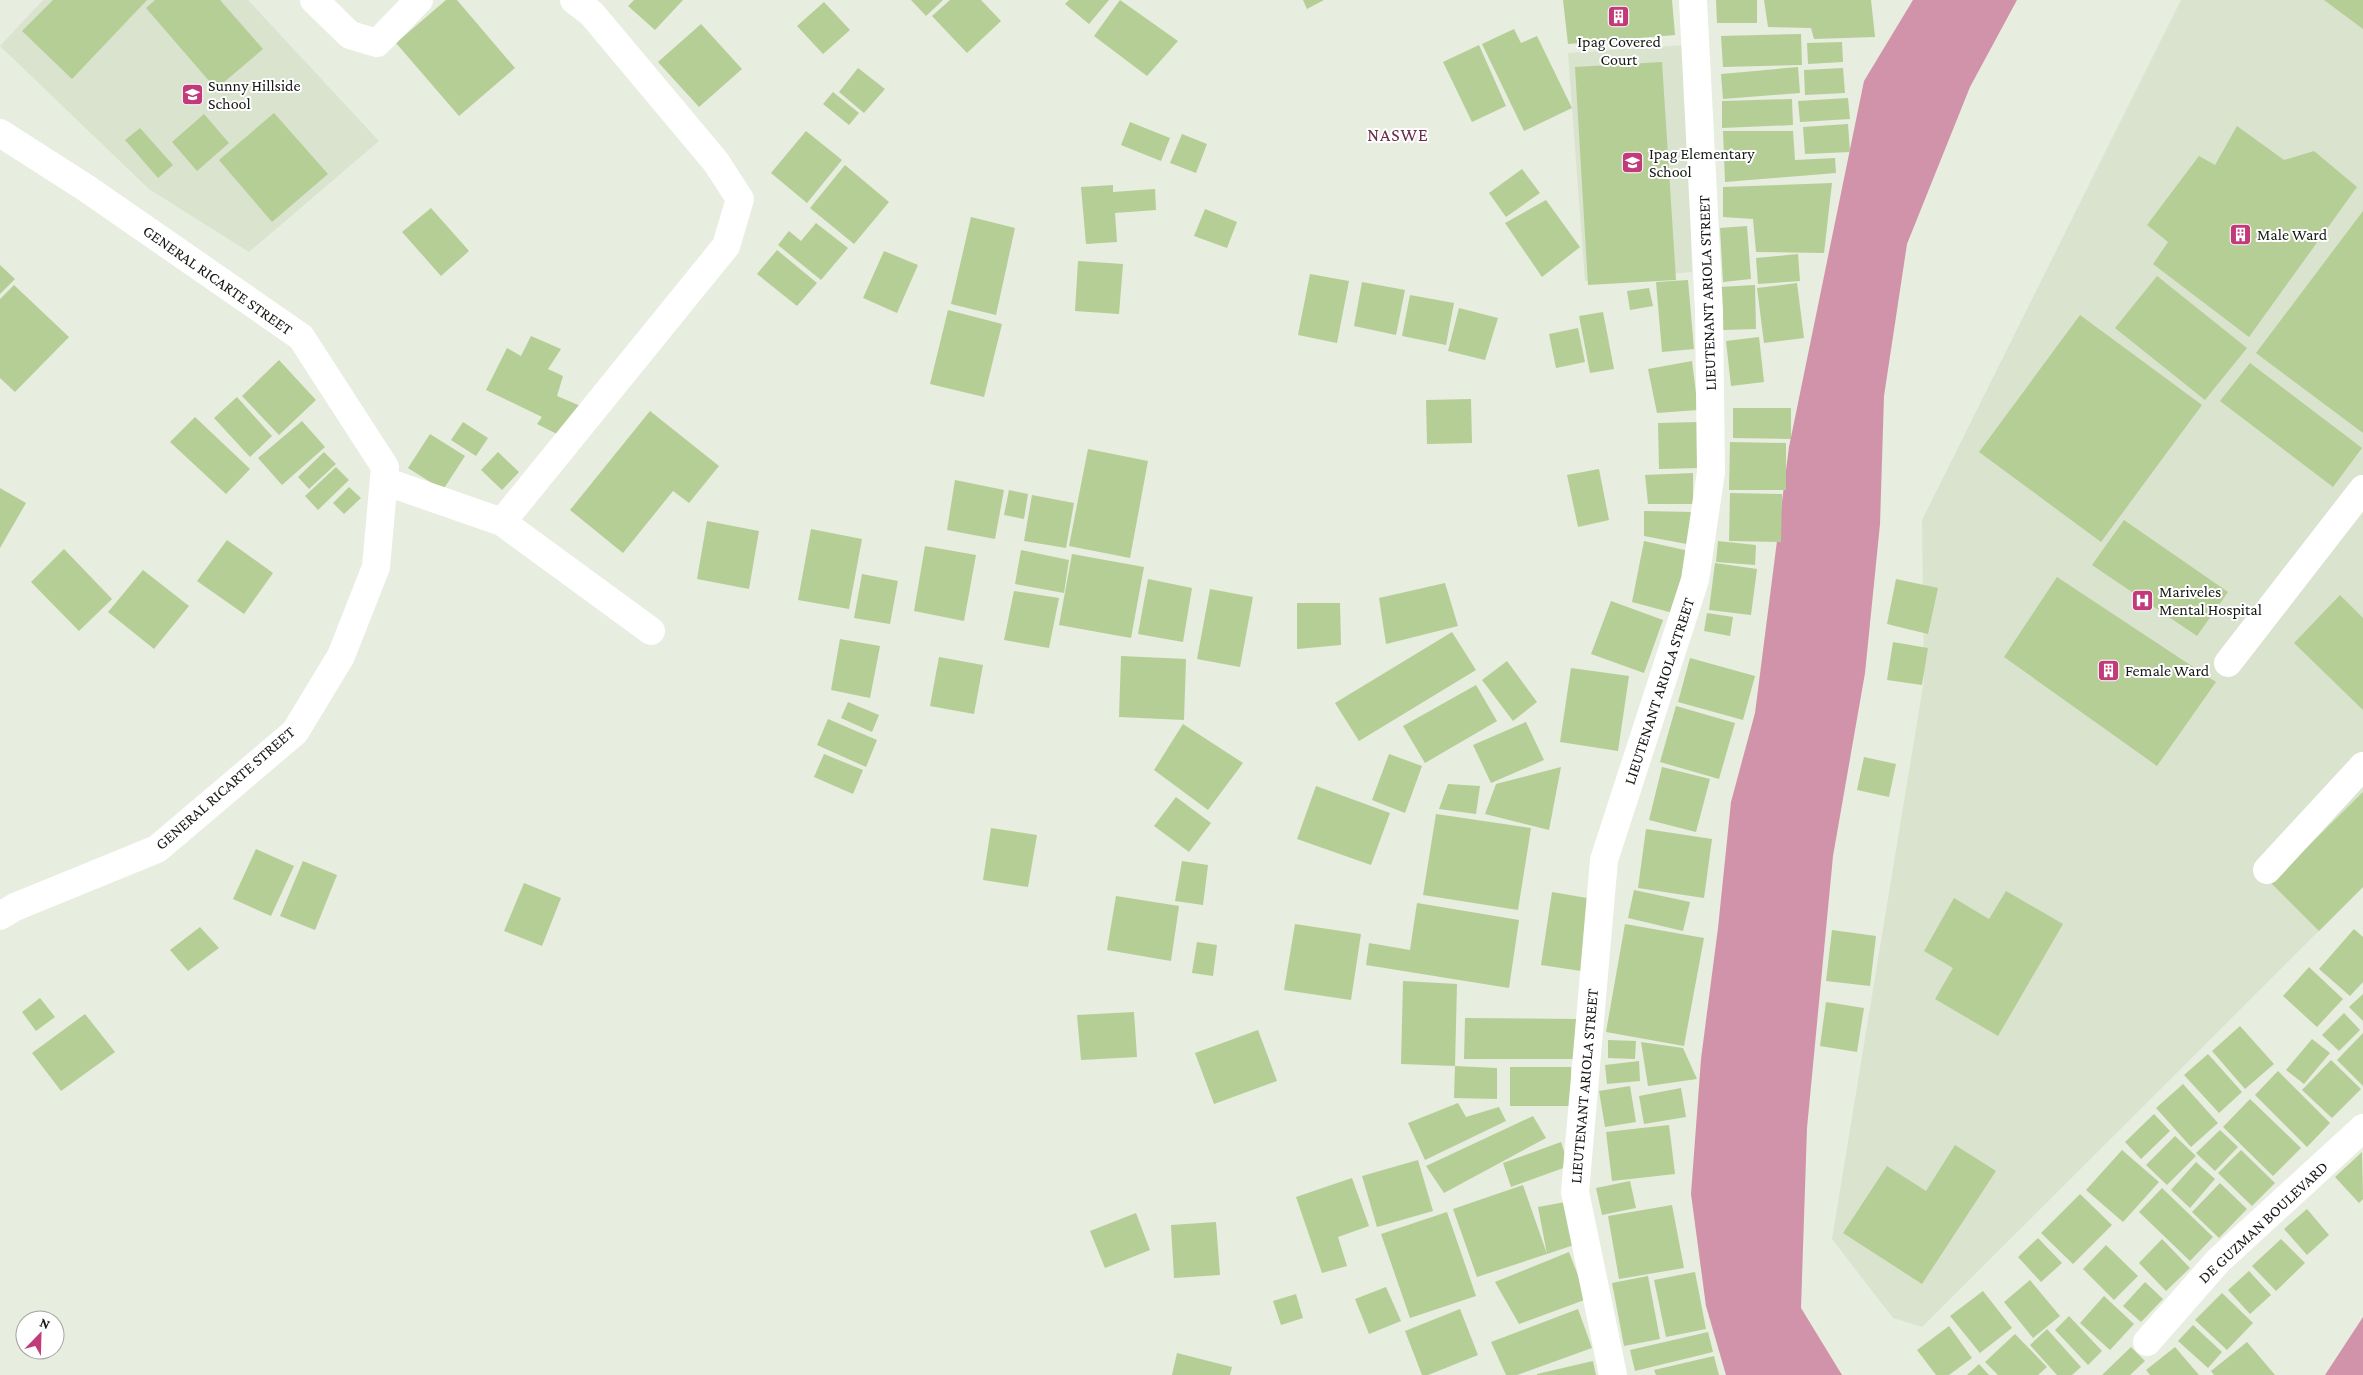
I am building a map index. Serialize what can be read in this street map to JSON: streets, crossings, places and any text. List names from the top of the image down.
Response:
{
  "streets": {
    "street": ["GENERAL RICARTE STREET", "LIEUTENANT ARIOLA STREET", "DE GUZMAN BOULEVARD"]
  },
  "districts": ["NASWE"],
  "places": {
    "building": ["Ipag Covered Court", "Male Ward", "Female Ward"],
    "school or university": ["Sunny Hillside School", "Ipag Elementary School"],
    "hospital": ["Mariveles Mental Hospital"]
  },
  "north": "top right"
}
